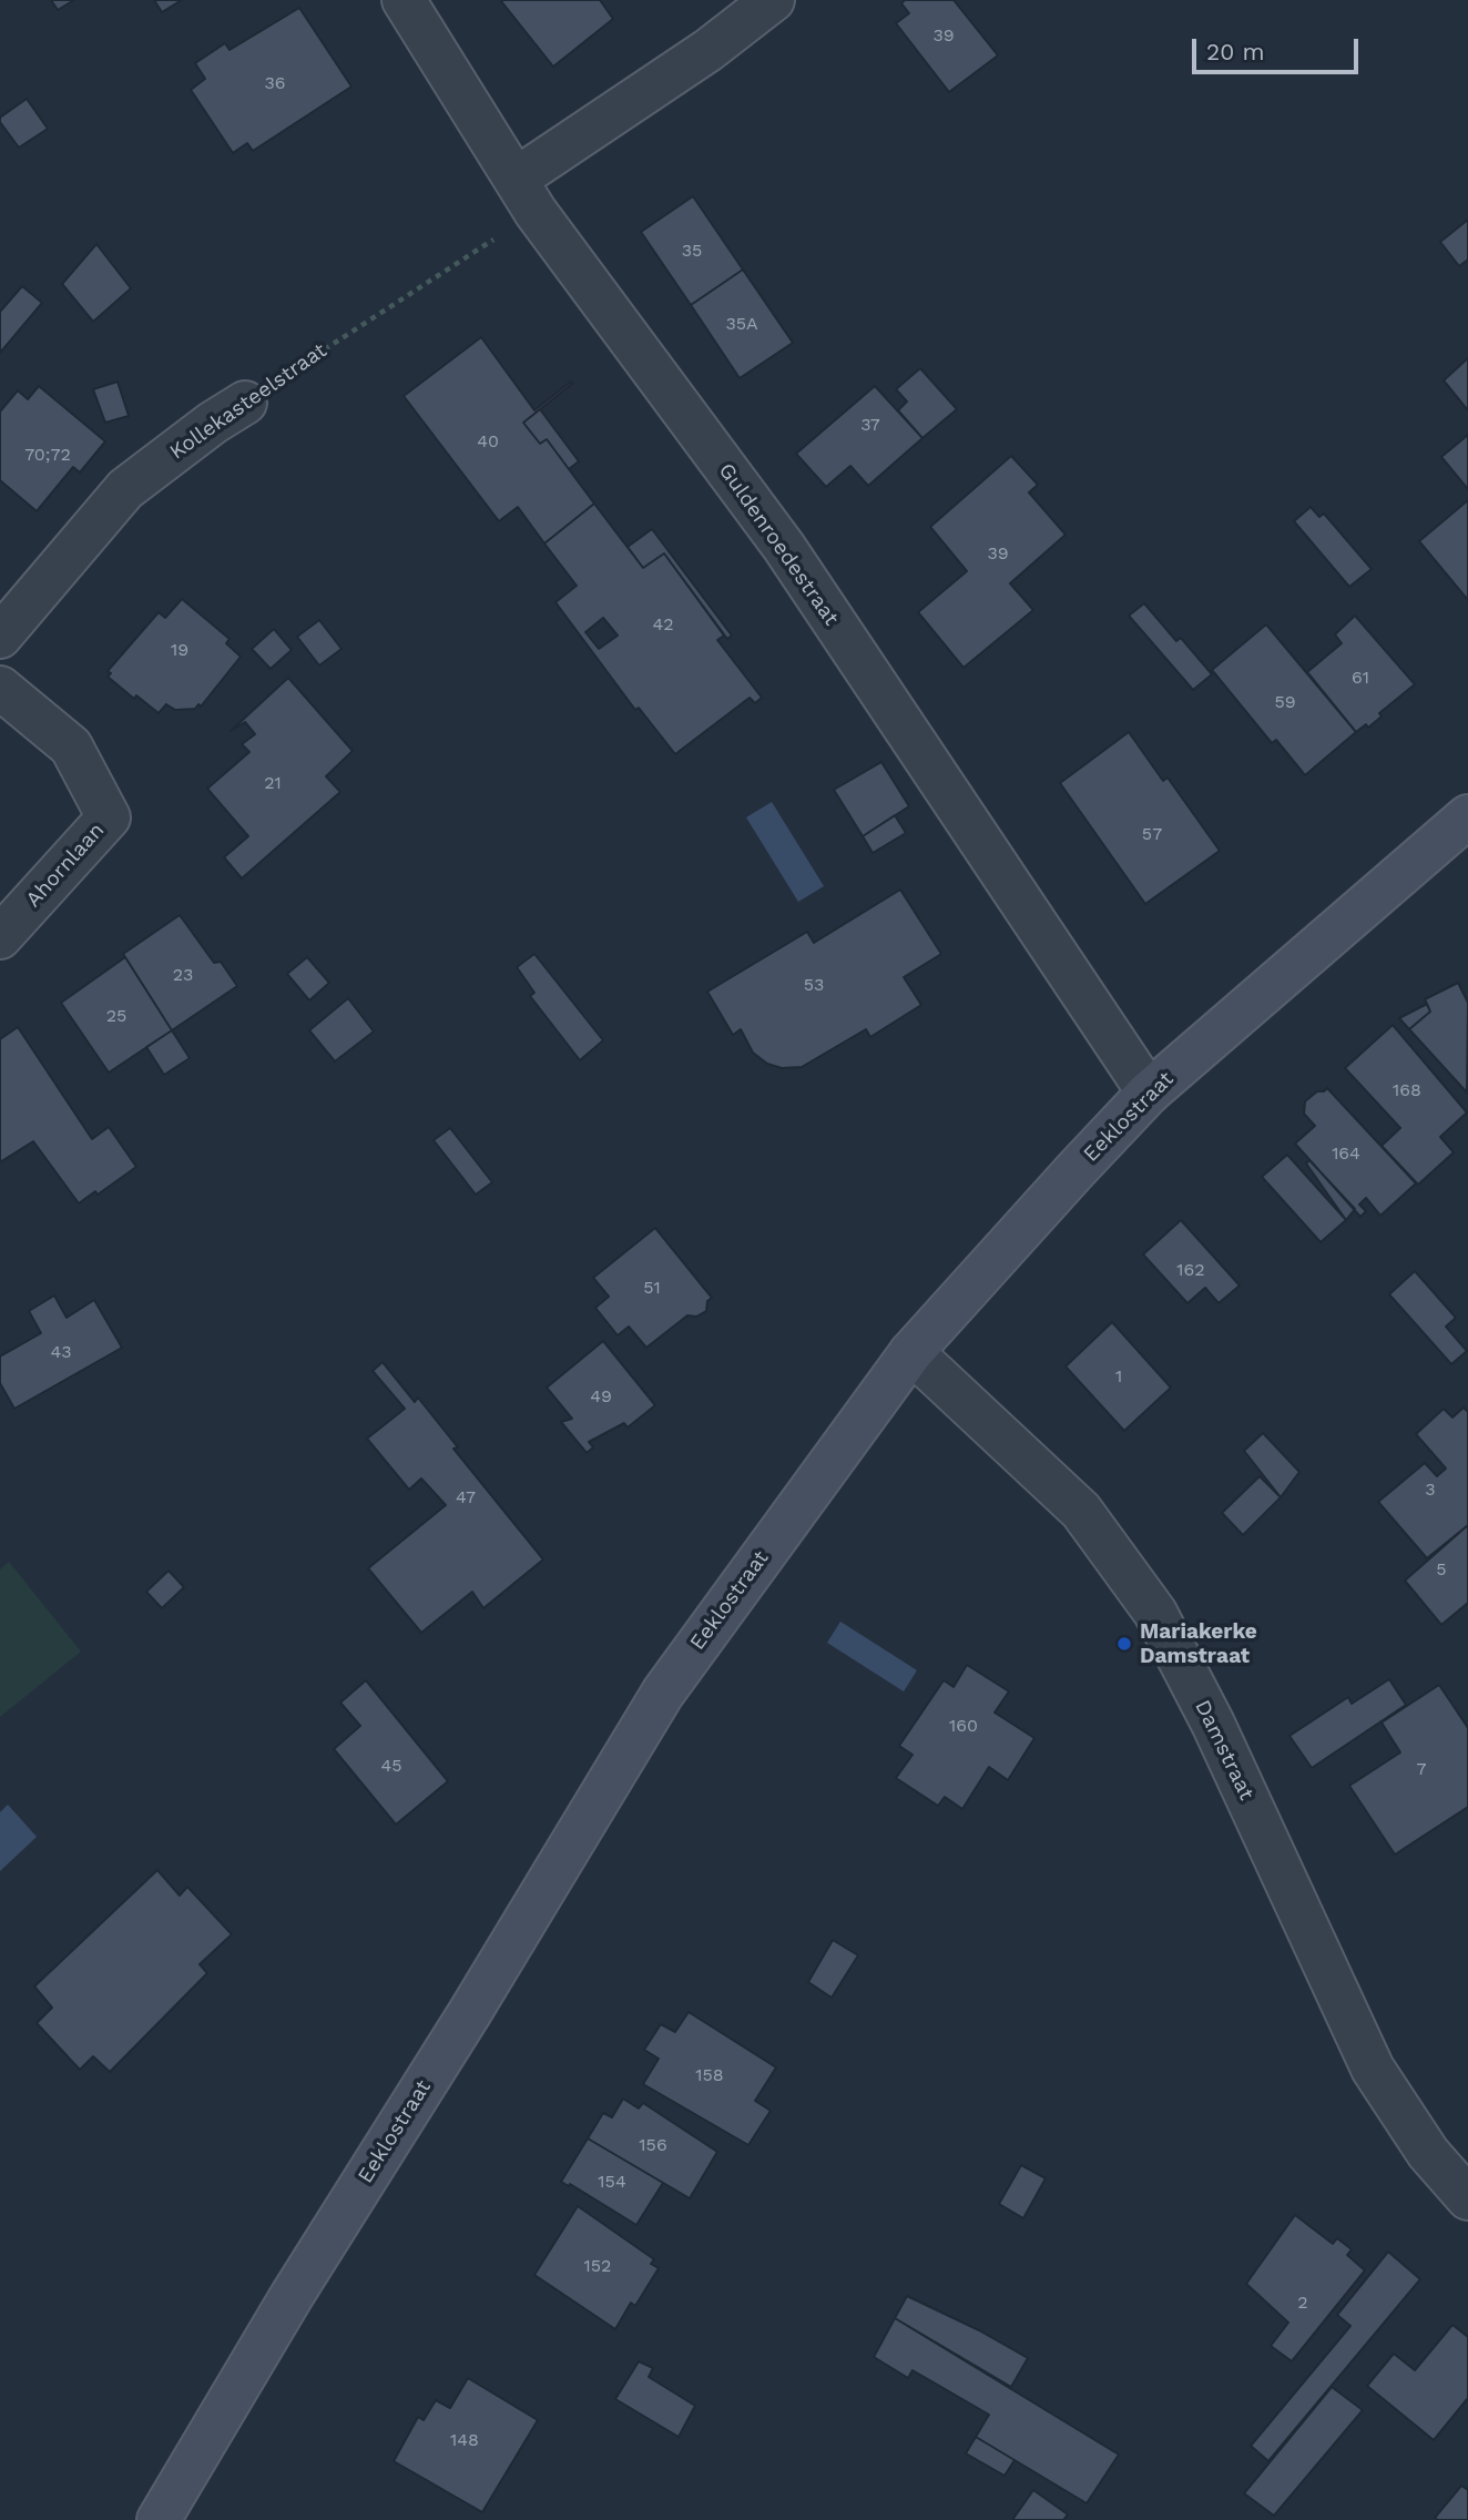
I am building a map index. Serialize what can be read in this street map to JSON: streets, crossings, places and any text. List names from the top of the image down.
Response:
{
  "streets": {
    "street": [
      "Kollekasteelstraat",
      "Guldenroedestraat",
      "Ahornlaan",
      "Eeklostraat",
      "Damstraat"
    ]
  },
  "crossings": [
    ["Kollekasteelstraat", "Guldenroedestraat"],
    ["Guldenroedestraat", "Eeklostraat"],
    ["Eeklostraat", "Damstraat"]
  ],
  "places": ["Mariakerke Damstraat"],
  "house_numbers": [
    "39",
    "36",
    "35",
    "35A",
    "37",
    "40",
    "70;72",
    "39",
    "42",
    "19",
    "61",
    "59",
    "21",
    "57",
    "23",
    "53",
    "25",
    "168",
    "164",
    "162",
    "51",
    "43",
    "1",
    "49",
    "3",
    "47",
    "5",
    "160",
    "45",
    "7",
    "158",
    "156",
    "154",
    "152",
    "2",
    "148"
  ],
  "scale_bar": "20 m"
}
